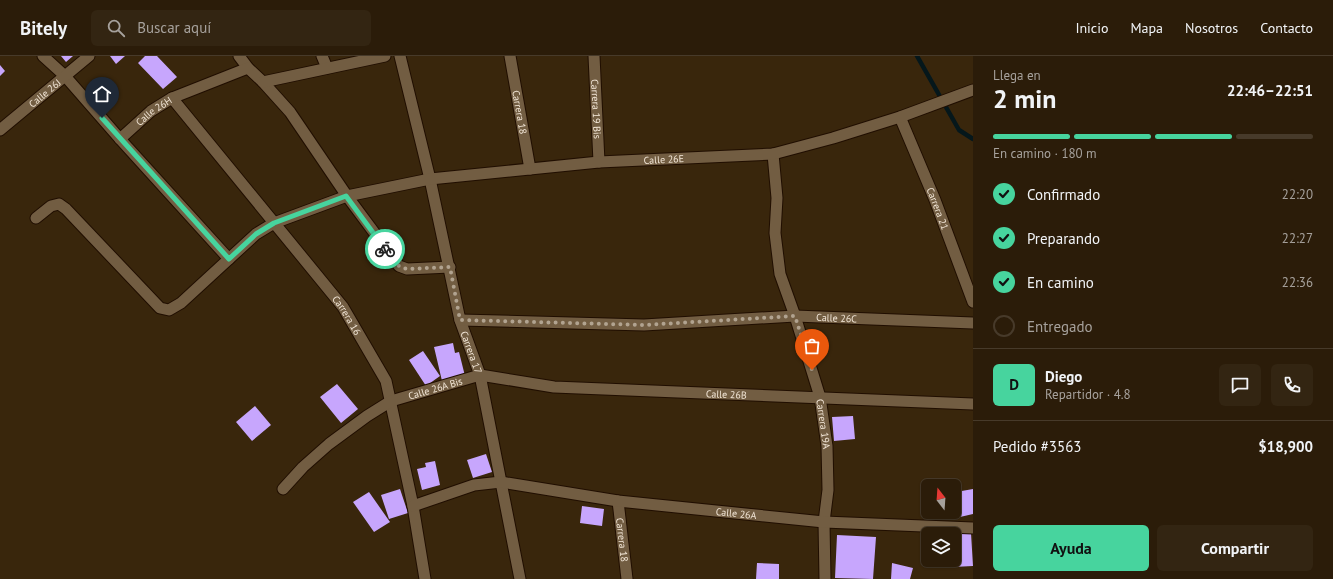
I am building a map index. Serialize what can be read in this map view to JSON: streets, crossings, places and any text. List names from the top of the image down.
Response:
{
  "streets": {
    "street": [
      "Calle 26J",
      "Carrera 19 Bis",
      "Calle 26H",
      "Carrera 18",
      "Calle 26E",
      "Carrera 21",
      "Carrera 16",
      "Calle 26C",
      "Carrera 17",
      "Calle 26A Bis",
      "Calle 26B",
      "Carrera 19A",
      "Calle 26A"
    ]
  },
  "crossings": [
    ["Carrera 19 Bis", "Calle 26E"],
    ["Calle 26H", "Carrera 16"],
    ["Carrera 18", "Calle 26E"],
    ["Carrera 18", "Calle 26A"],
    ["Calle 26E", "Carrera 21"],
    ["Calle 26E", "Carrera 16"],
    ["Calle 26E", "Carrera 17"],
    ["Calle 26E", "Carrera 19A"],
    ["Carrera 16", "Calle 26A Bis"],
    ["Carrera 16", "Calle 26A"],
    ["Calle 26C", "Carrera 17"],
    ["Calle 26C", "Carrera 19A"],
    ["Carrera 17", "Calle 26A Bis"],
    ["Carrera 17", "Calle 26B"],
    ["Carrera 17", "Calle 26A"],
    ["Calle 26A Bis", "Calle 26B"],
    ["Calle 26B", "Carrera 19A"],
    ["Carrera 19A", "Calle 26A"]
  ],
  "north": "top",
  "page": {
    "header": "Bitely",
    "search": "Buscar aquí",
    "nav": [
      "Inicio",
      "Mapa",
      "Nosotros",
      "Contacto"
    ],
    "heading": ["2 min", "Llega en", "22:46–22:51"],
    "panel": [
      "Diego",
      "Repartidor · 4.8",
      "Pedido #3563",
      "$18,900"
    ],
    "bar": "En camino · 180 m",
    "list": [
      ["Confirmado", "22:20"],
      ["Preparando", "22:27"],
      ["En camino", "22:36"],
      "Entregado"
    ],
    "round": "D",
    "buttons": ["Ayuda", "Compartir"]
  }
}
